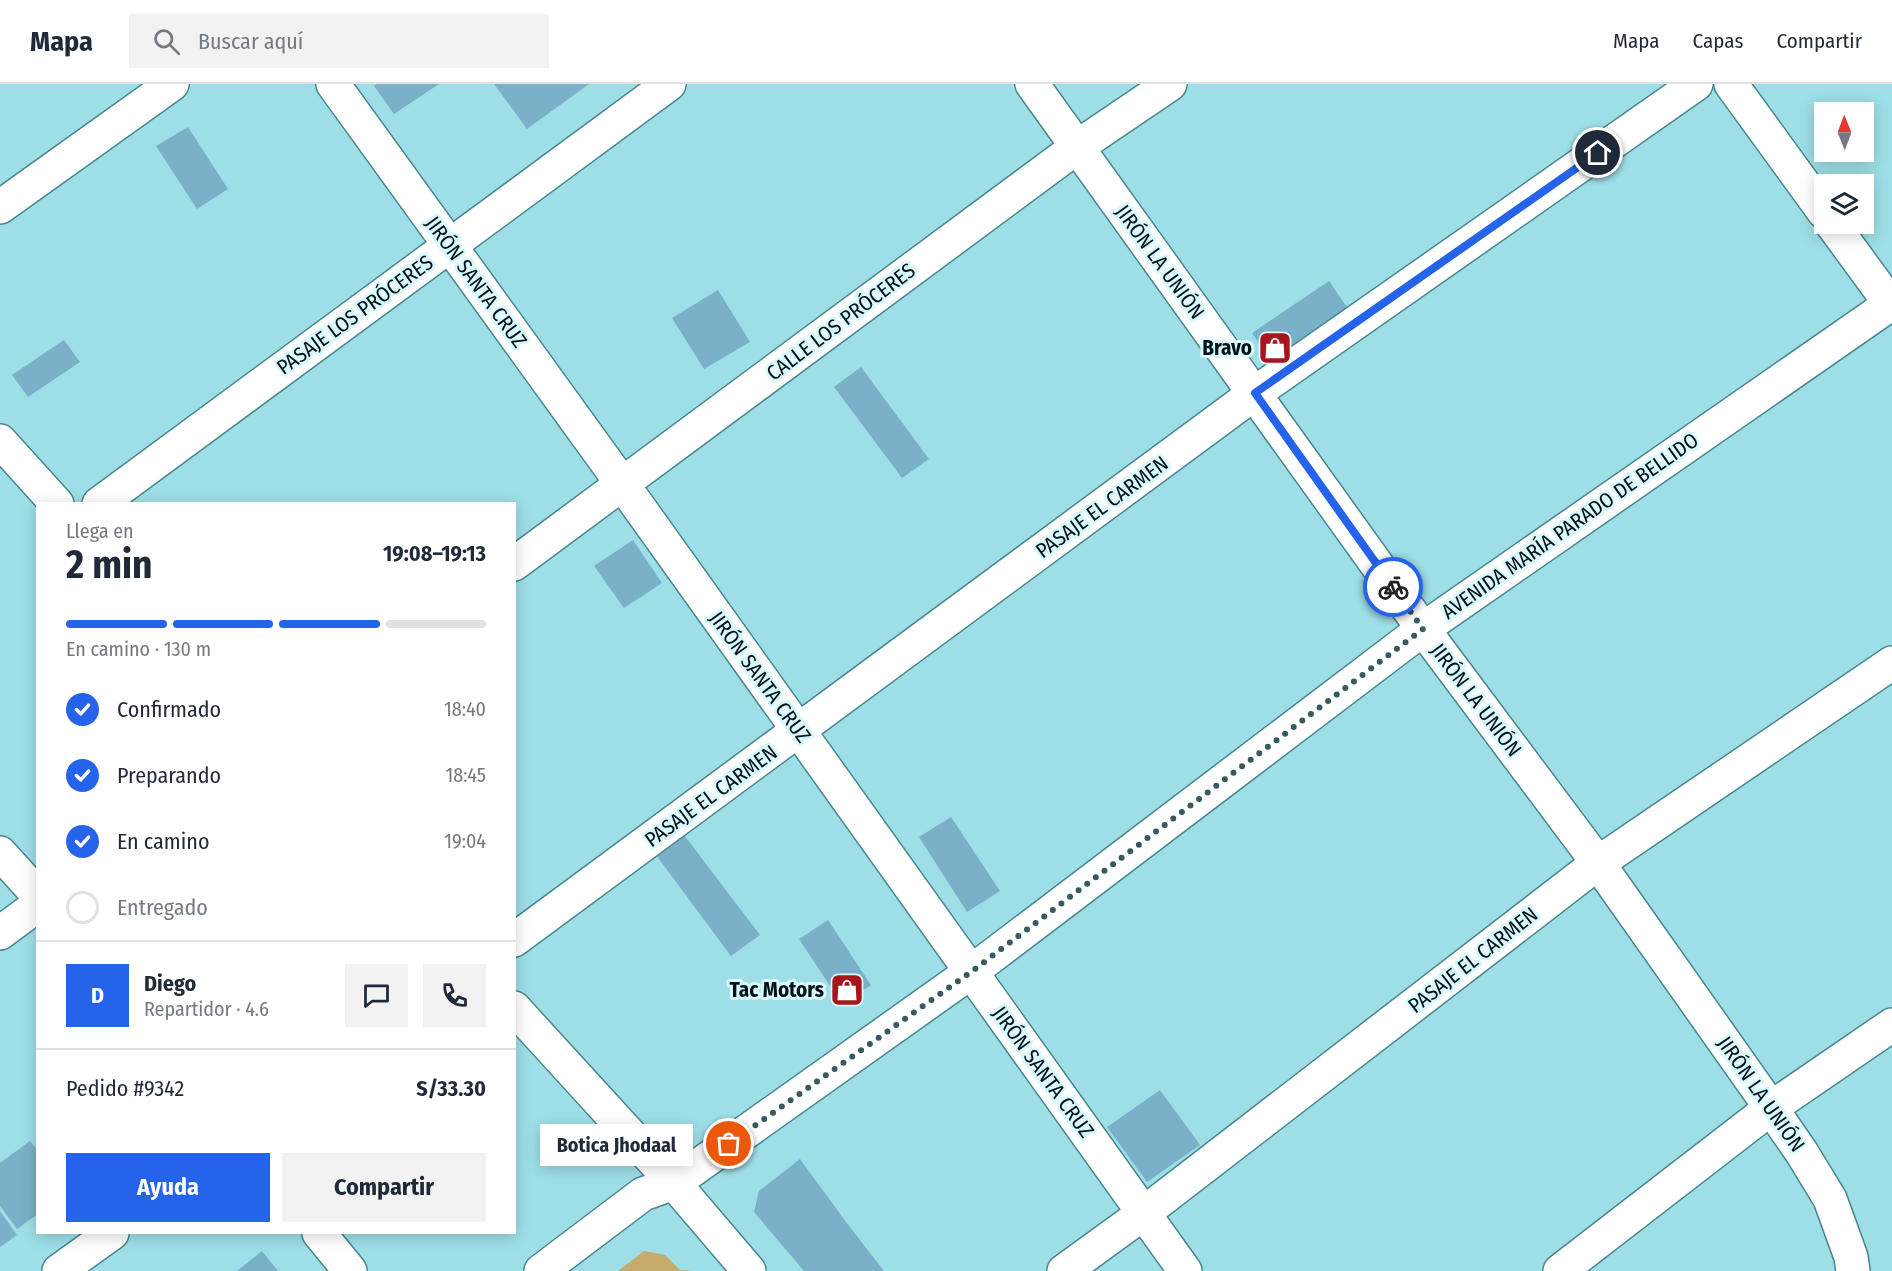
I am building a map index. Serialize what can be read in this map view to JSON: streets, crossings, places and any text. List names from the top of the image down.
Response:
{
  "streets": {
    "street": [
      "JIRÓN LA UNIÓN",
      "JIRÓN SANTA CRUZ",
      "PASAJE LOS PRÓCERES",
      "CALLE LOS PRÓCERES",
      "PASAJE EL CARMEN",
      "AVENIDA MARÍA PARADO DE BELLIDO"
    ]
  },
  "crossings": [
    ["JIRÓN LA UNIÓN", "CALLE LOS PRÓCERES"],
    ["JIRÓN LA UNIÓN", "PASAJE EL CARMEN"],
    ["JIRÓN LA UNIÓN", "AVENIDA MARÍA PARADO DE BELLIDO"],
    ["JIRÓN SANTA CRUZ", "PASAJE LOS PRÓCERES"],
    ["JIRÓN SANTA CRUZ", "CALLE LOS PRÓCERES"],
    ["JIRÓN SANTA CRUZ", "PASAJE EL CARMEN"],
    ["JIRÓN SANTA CRUZ", "AVENIDA MARÍA PARADO DE BELLIDO"]
  ],
  "places": {
    "shop": ["Bravo", "Tac Motors"],
    "other": ["Botica Jhodaal"]
  },
  "north": "top",
  "page": {
    "header": "Mapa",
    "search": "Buscar aquí",
    "nav": ["Mapa", "Capas", "Compartir"],
    "heading": ["2 min", "Llega en", "19:08–19:13"],
    "panel": [
      "Diego",
      "Repartidor · 4.6",
      "Pedido #9342",
      "S/33.30"
    ],
    "bar": "En camino · 130 m",
    "list": [
      ["Confirmado", "18:40"],
      ["Preparando", "18:45"],
      ["En camino", "19:04"],
      "Entregado"
    ],
    "round": "D",
    "bubble": "Botica Jhodaal",
    "buttons": ["Ayuda", "Compartir"]
  }
}
